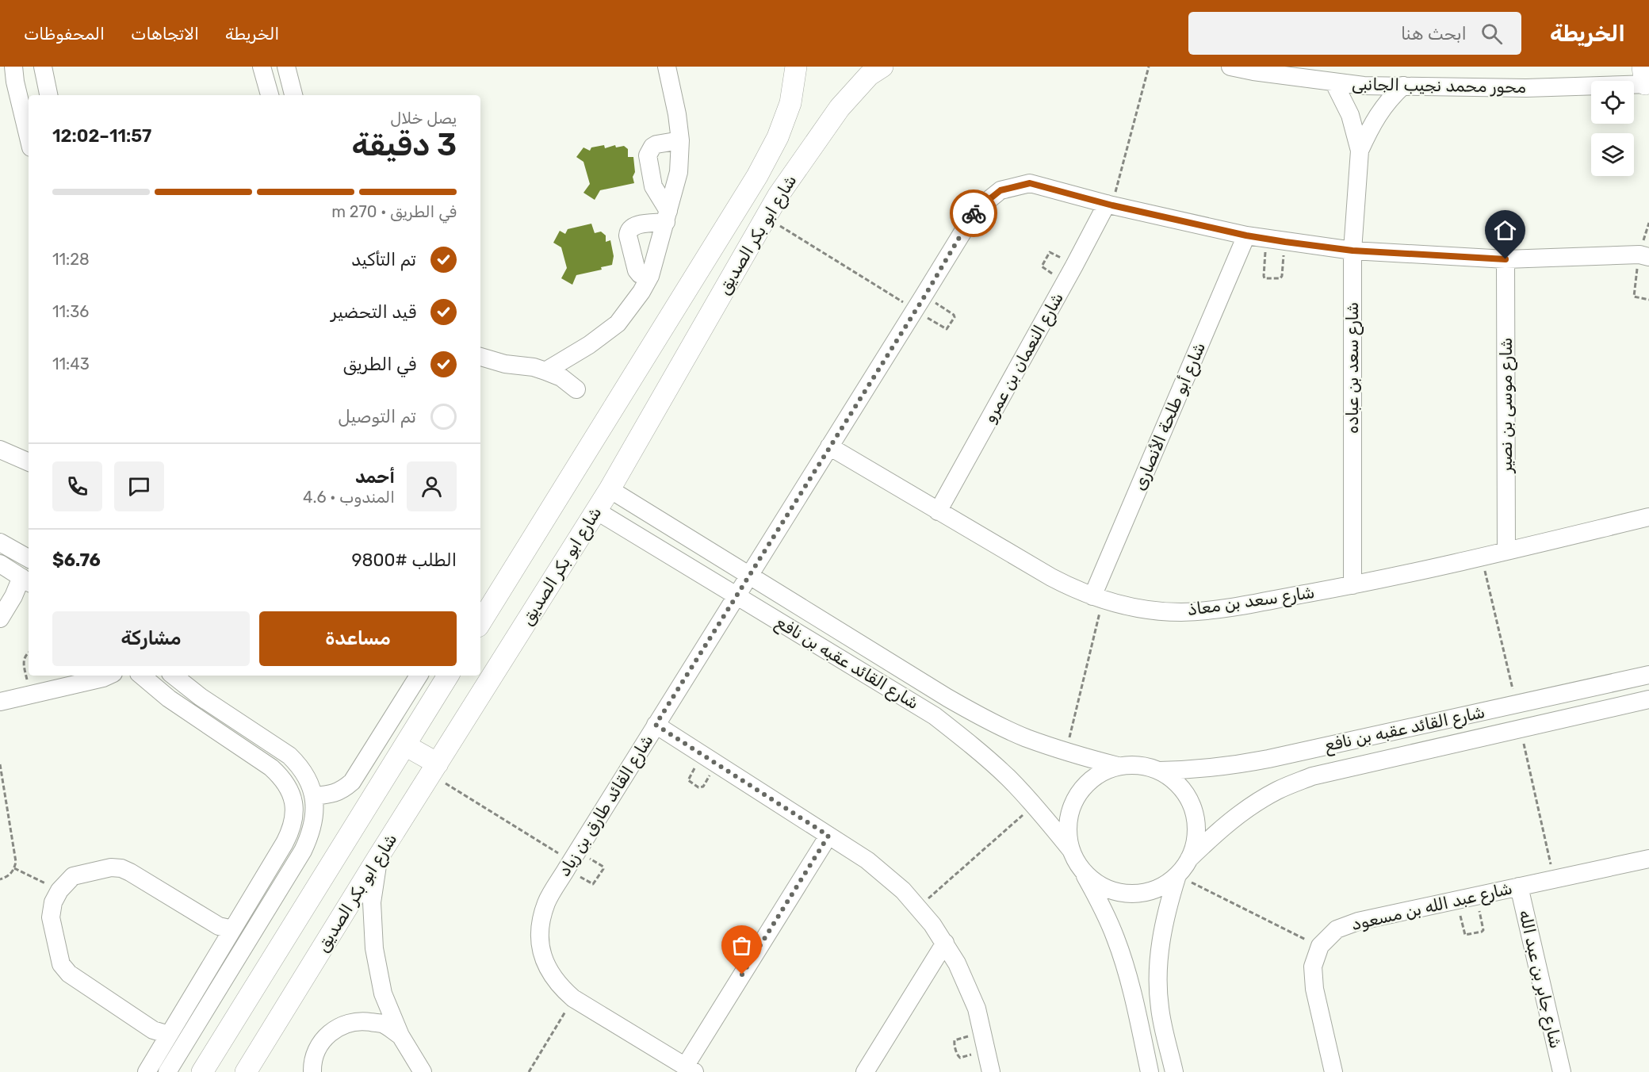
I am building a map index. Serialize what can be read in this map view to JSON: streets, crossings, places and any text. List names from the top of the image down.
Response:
{
  "streets": {
    "main road": ["شارع ابو بكر الصديق"],
    "street": [
      "محور محمد نجيب الجانبى",
      "شارع النعمان بن عمرو",
      "شارع سعد بن عباده",
      "شارع موسى بن نصير",
      "شارع أبو طلحة الأنصارى",
      "شارع سعد بن معاذ",
      "شارع القائد عقبه بن نافع",
      "شارع القائد طارق بن زياد",
      "شارع عبد الله بن مسعود",
      "شارع جابر بن عبد الله"
    ]
  },
  "crossings": [
    ["محور محمد نجيب الجانبى", "شارع سعد بن عباده"],
    ["شارع ابو بكر الصديق", "شارع القائد عقبه بن نافع"],
    ["شارع النعمان بن عمرو", "شارع سعد بن معاذ"],
    ["شارع النعمان بن عمرو", "شارع القائد طارق بن زياد"],
    ["شارع سعد بن عباده", "شارع سعد بن معاذ"],
    ["شارع سعد بن عباده", "شارع القائد طارق بن زياد"],
    ["شارع موسى بن نصير", "شارع سعد بن معاذ"],
    ["شارع موسى بن نصير", "شارع القائد طارق بن زياد"],
    ["شارع أبو طلحة الأنصارى", "شارع سعد بن معاذ"],
    ["شارع أبو طلحة الأنصارى", "شارع القائد طارق بن زياد"],
    ["شارع سعد بن معاذ", "شارع القائد طارق بن زياد"],
    ["شارع القائد عقبه بن نافع", "شارع القائد طارق بن زياد"],
    ["شارع عبد الله بن مسعود", "شارع جابر بن عبد الله"]
  ],
  "page": {
    "header": "الخريطة",
    "search": "ابحث هنا",
    "nav": ["الخريطة", "الاتجاهات", "المحفوظات"],
    "heading": ["3 دقيقة", "يصل خلال", "11:57–12:02"],
    "panel": [
      "أحمد",
      "المندوب · 4.6",
      "الطلب #9800",
      "$6.76"
    ],
    "bar": "في الطريق · 270 m",
    "list": [
      ["تم التأكيد", "11:28"],
      ["قيد التحضير", "11:36"],
      ["في الطريق", "11:43"],
      "تم التوصيل"
    ],
    "buttons": ["مساعدة", "مشاركة"]
  }
}
